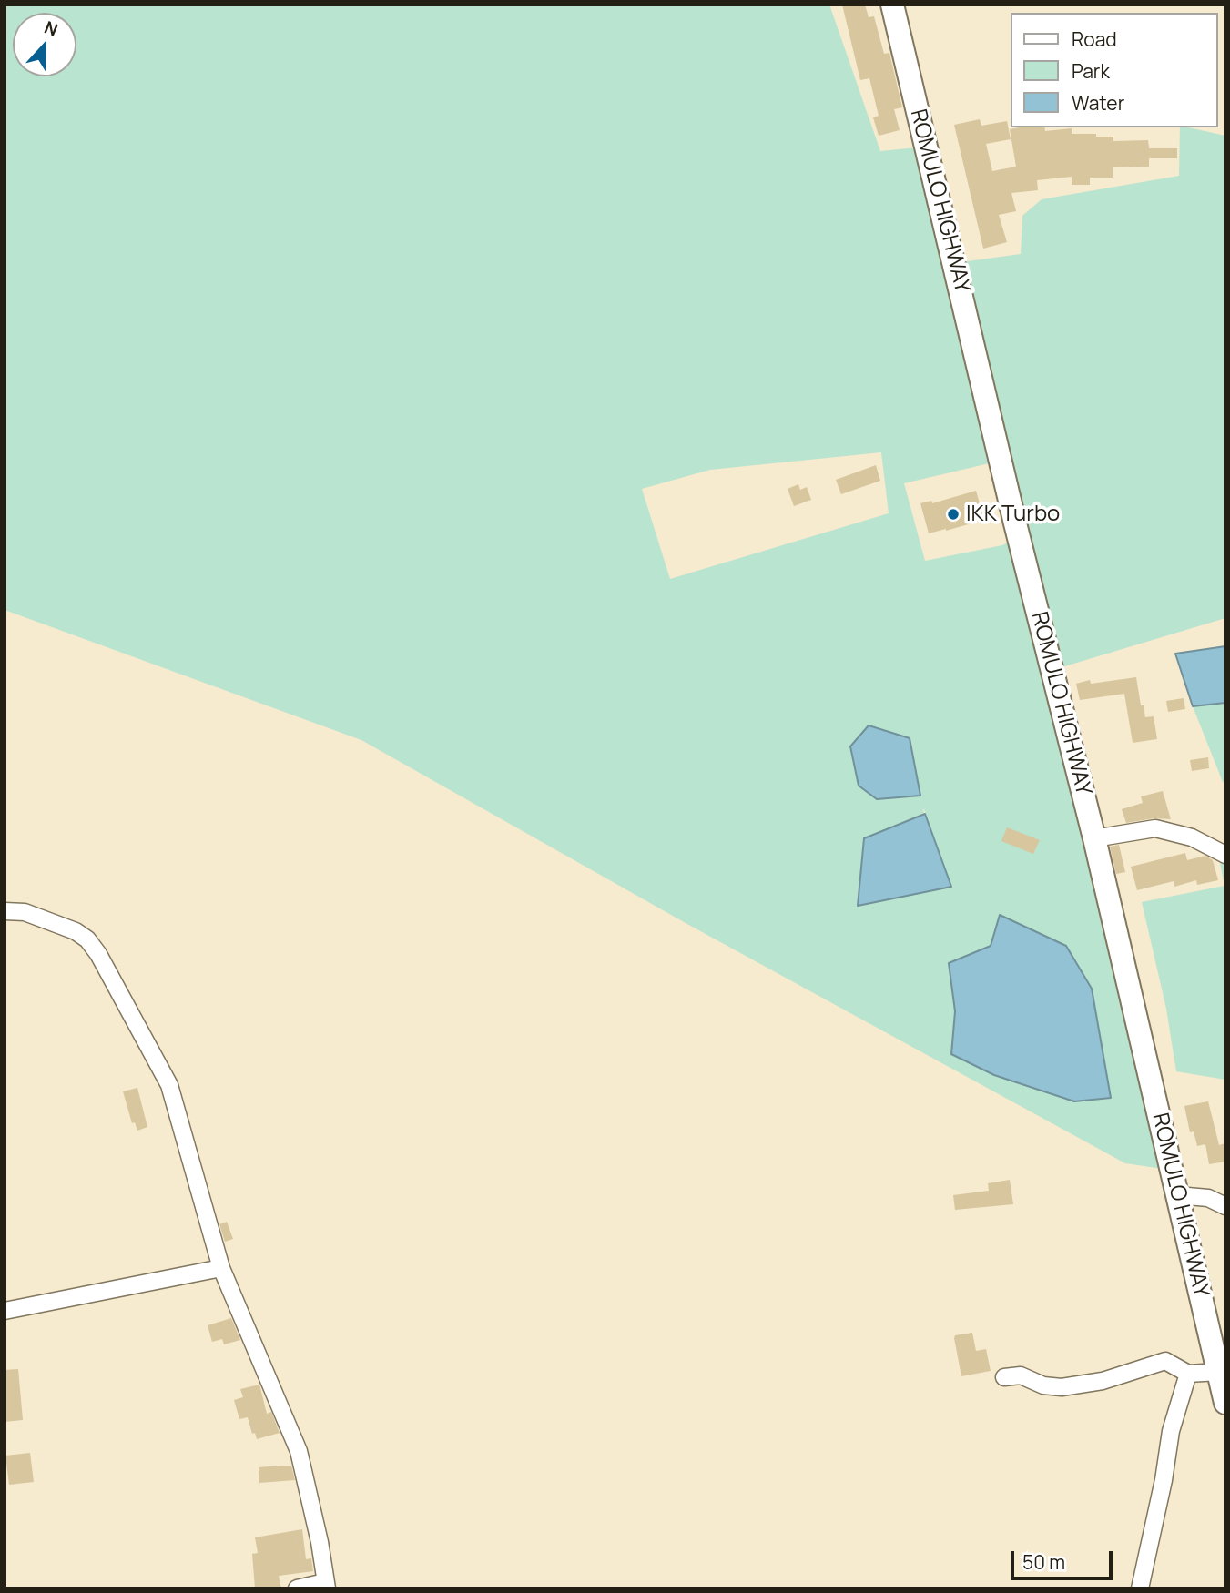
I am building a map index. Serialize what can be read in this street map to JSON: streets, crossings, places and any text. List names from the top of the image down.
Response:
{
  "streets": {
    "highway": ["ROMULO HIGHWAY"]
  },
  "places": ["IKK Turbo"],
  "legend": ["Road", "Park", "Water"],
  "scale_bar": "50 m",
  "north": "top"
}
